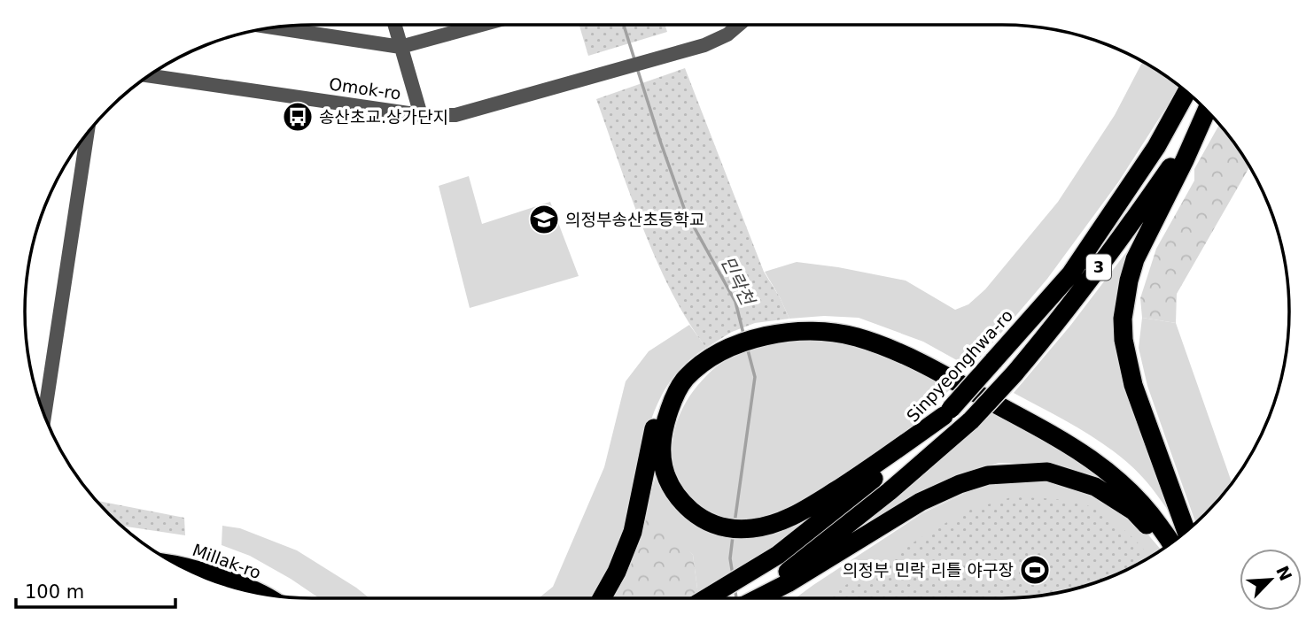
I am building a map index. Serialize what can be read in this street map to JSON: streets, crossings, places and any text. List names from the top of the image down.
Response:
{
  "streets": {
    "highway": ["3", "Sinpyeonghwa-ro"],
    "main road": ["Millak-ro"],
    "street": ["Omok-ro"]
  },
  "water": ["민락천"],
  "places": {
    "bus stop": ["송산초교.상가단지"],
    "school or university": ["의정부송산초등학교"],
    "sports": ["의정부 민락 리틀 야구장"]
  },
  "scale_bar": "100 m",
  "north": "top right"
}
